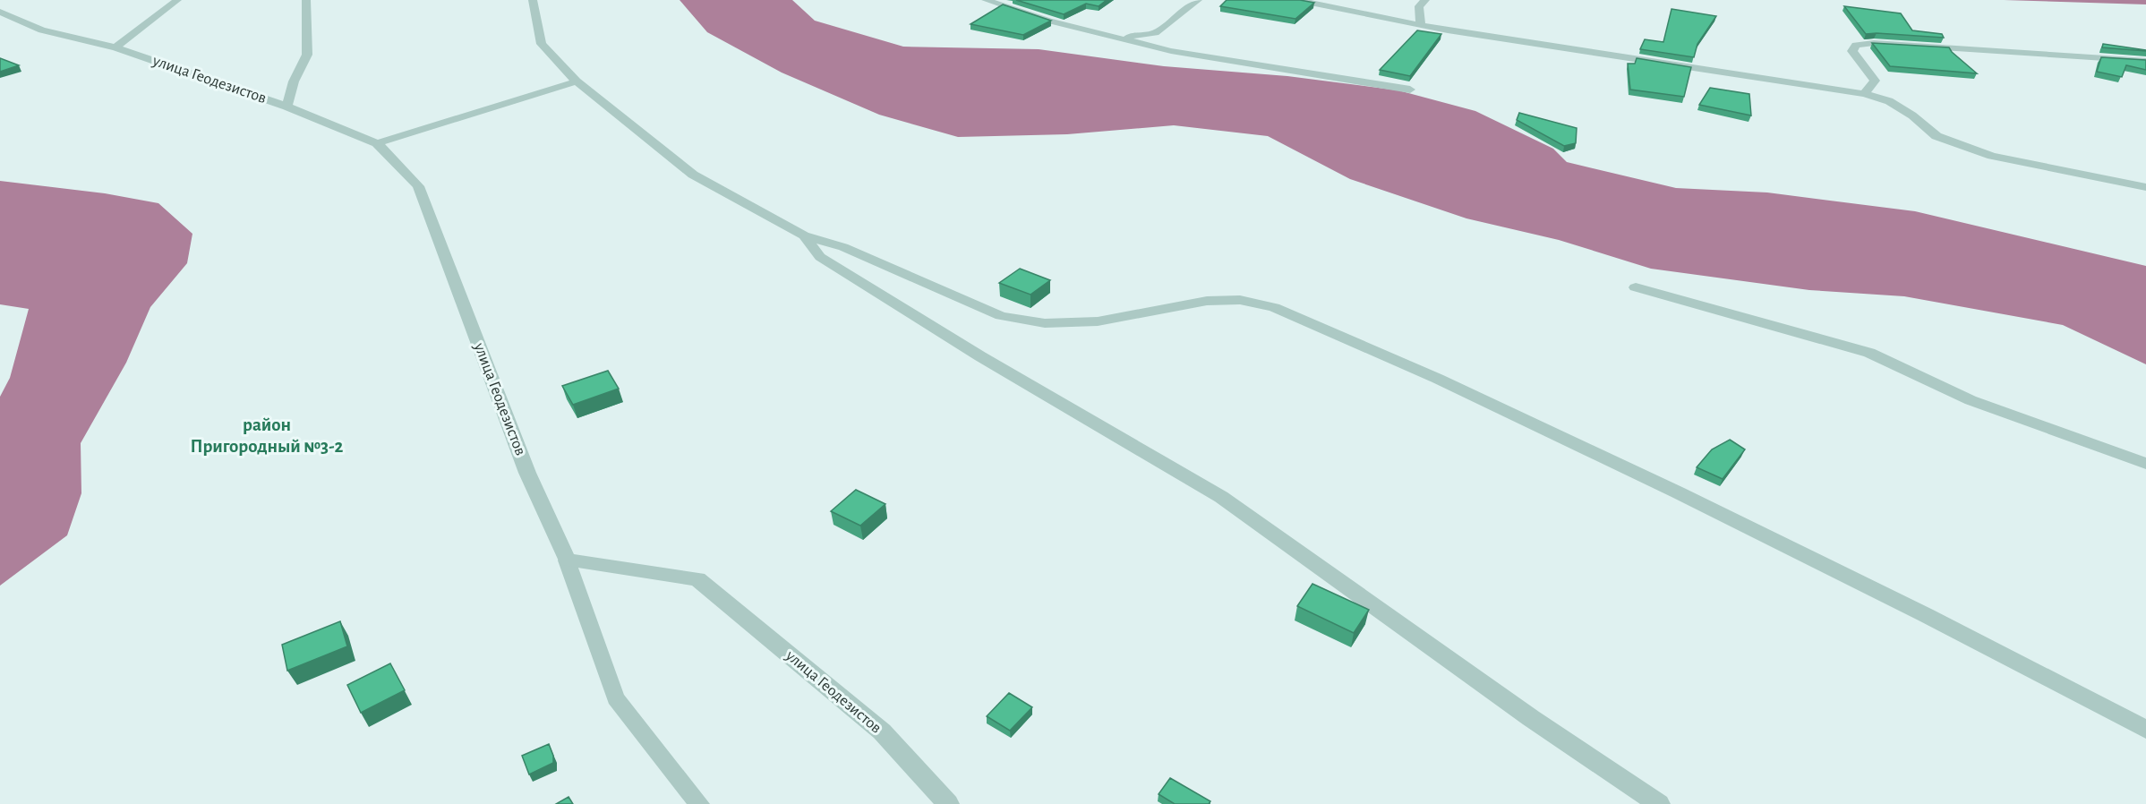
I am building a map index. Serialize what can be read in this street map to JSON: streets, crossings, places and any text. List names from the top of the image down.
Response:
{
  "streets": {
    "street": ["улица Геодезистов"]
  },
  "districts": ["район Пригородный №3-2"]
}
